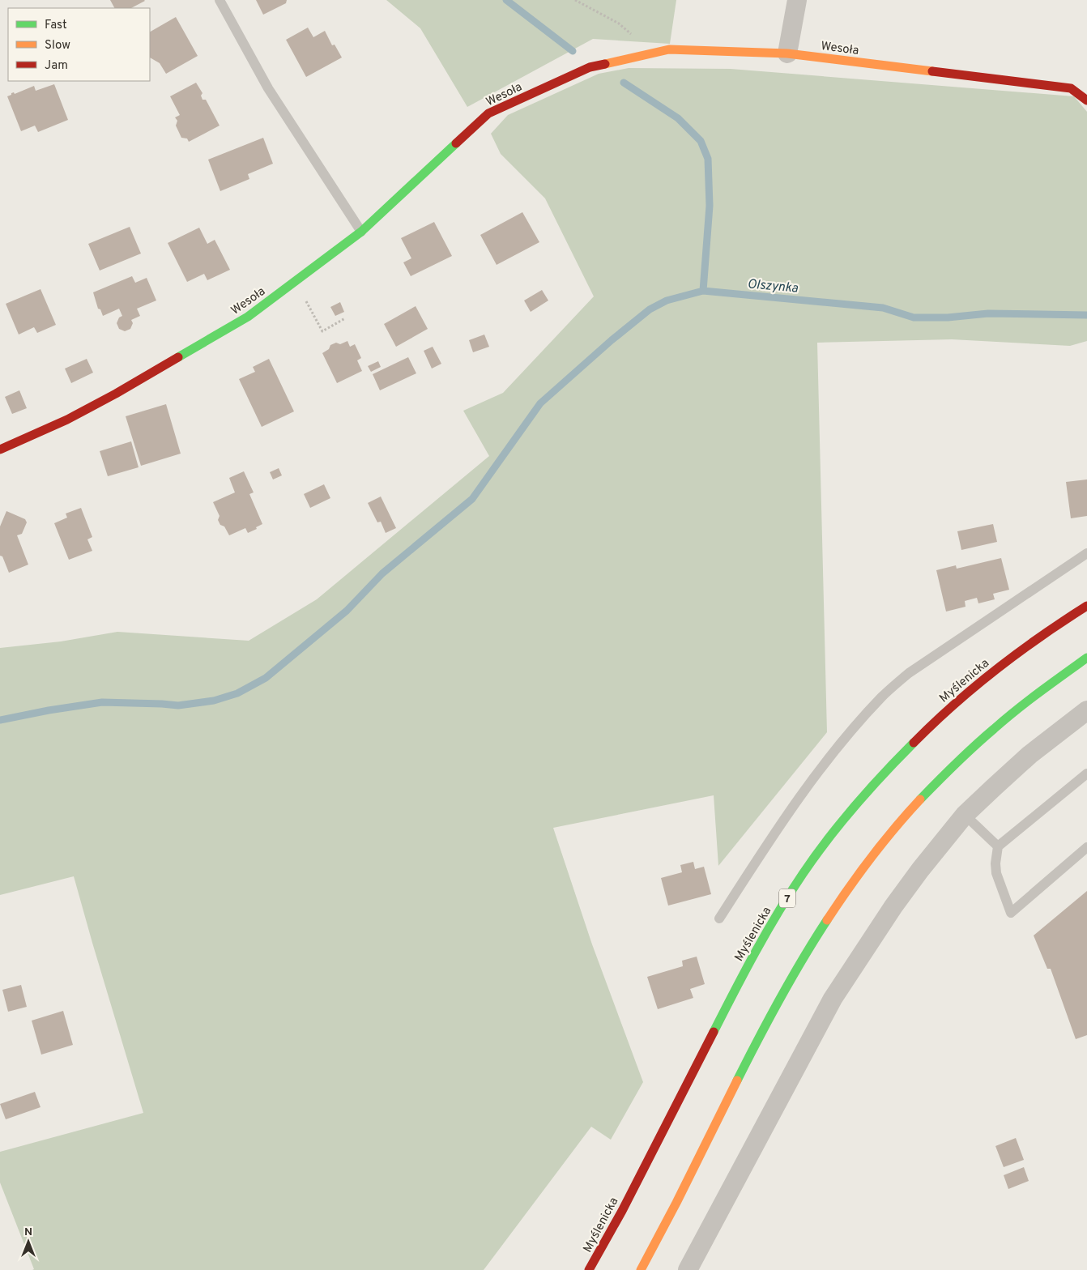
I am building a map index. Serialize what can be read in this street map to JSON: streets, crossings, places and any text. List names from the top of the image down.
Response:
{
  "streets": {
    "main road": ["Wesoła", "Myślenicka", "7"]
  },
  "water": ["Olszynka"],
  "legend": ["Fast", "Slow", "Jam"],
  "north": "top"
}
